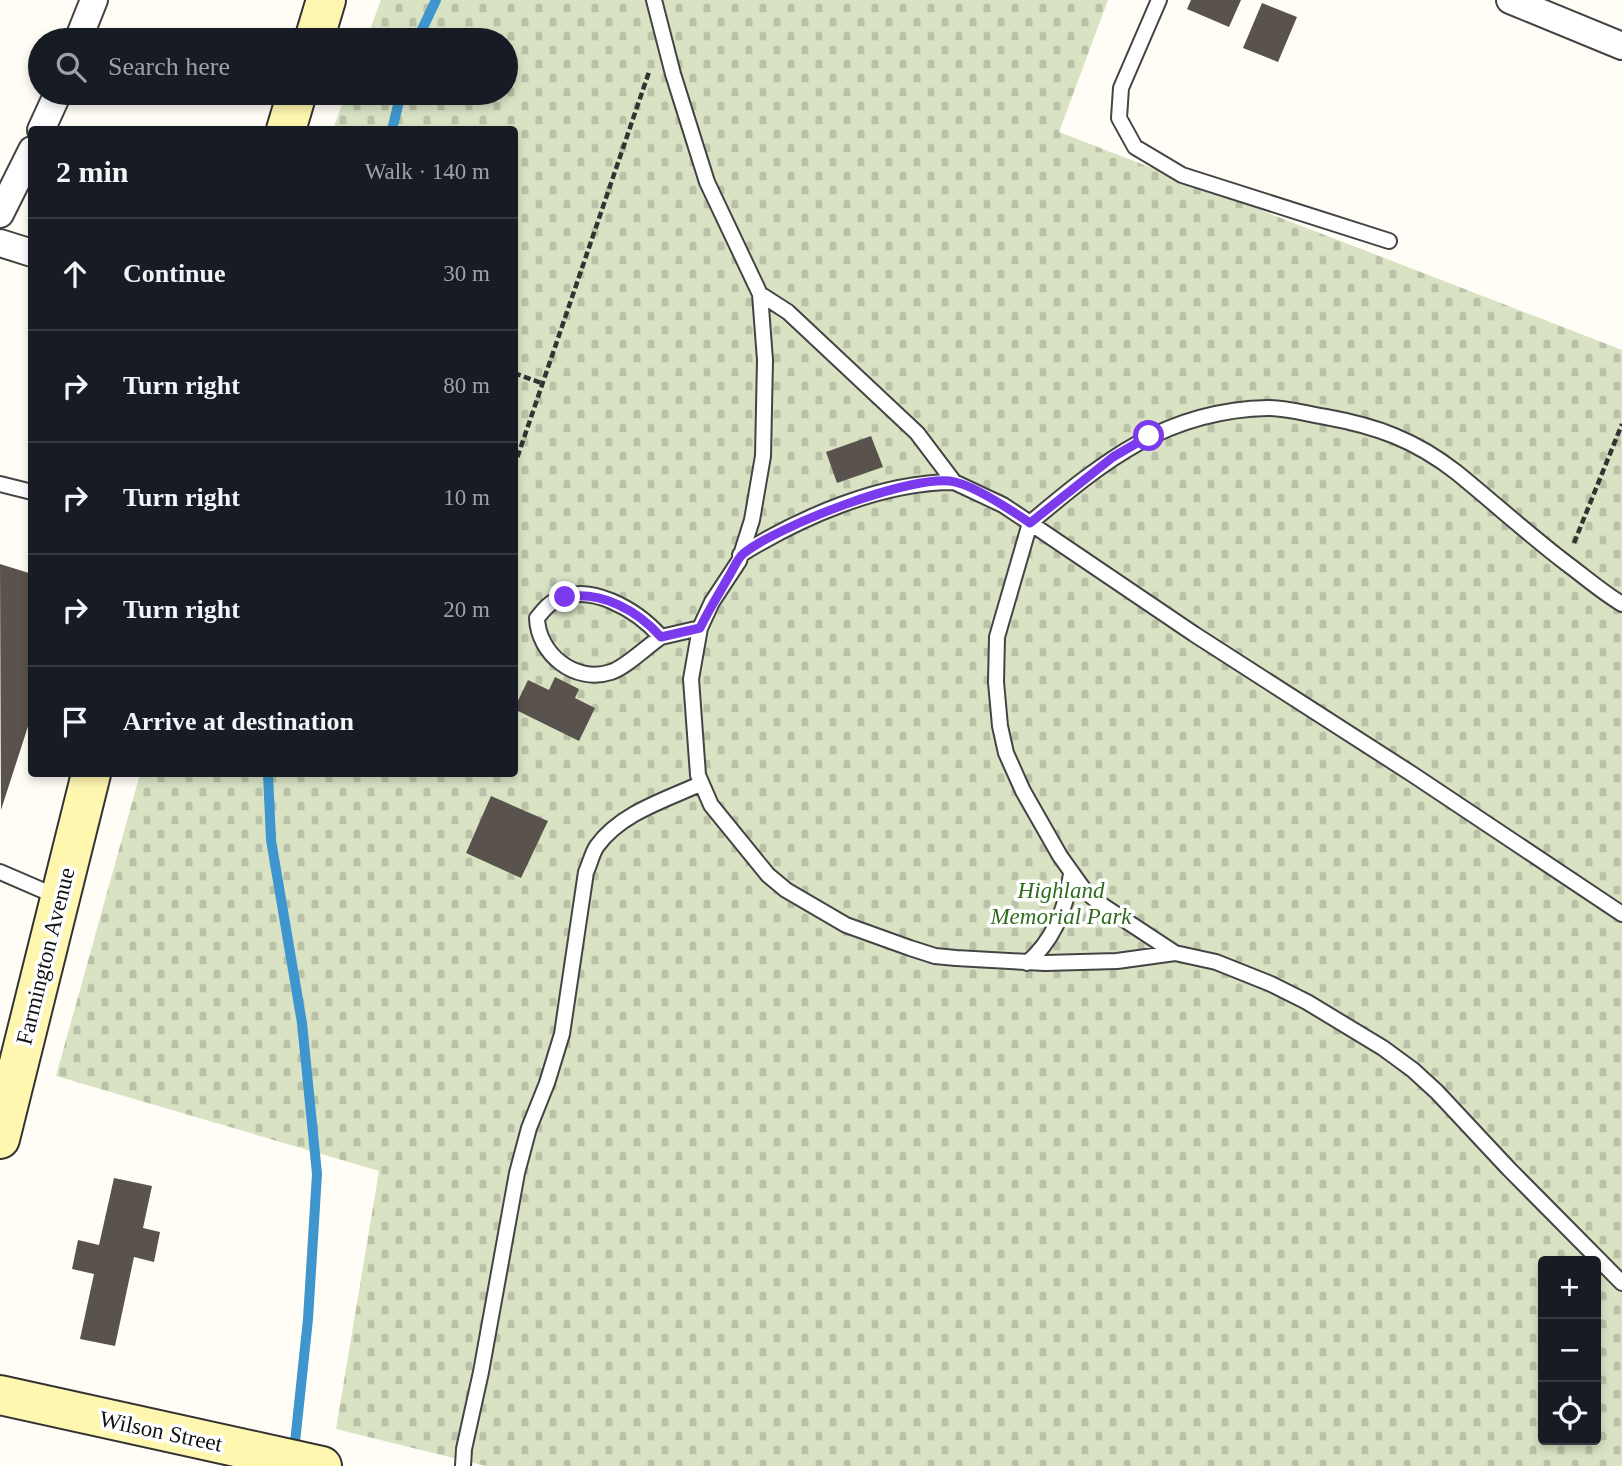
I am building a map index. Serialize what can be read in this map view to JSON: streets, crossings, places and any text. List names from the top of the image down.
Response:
{
  "streets": {
    "street": ["Farmington Avenue", "Wilson Street"]
  },
  "parks": ["Highland Memorial Park"],
  "page": {
    "search": "Search here",
    "heading": ["2 min", "Walk · 140 m"],
    "list": [
      ["Continue", "30 m"],
      ["Turn right", "80 m"],
      ["Turn right", "10 m"],
      ["Turn right", "20 m"],
      "Arrive at destination"
    ],
    "map_buttons": ["+", "−"]
  }
}
